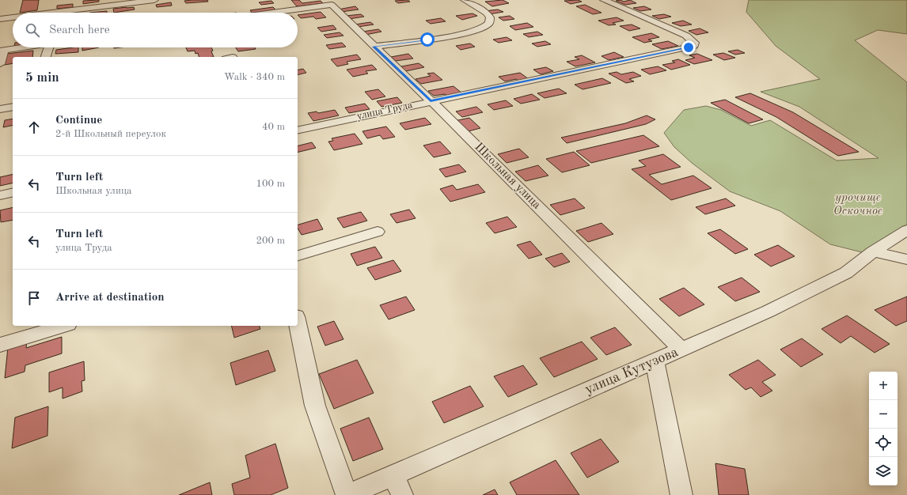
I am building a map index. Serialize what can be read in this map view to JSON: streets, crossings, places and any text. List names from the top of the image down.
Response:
{
  "streets": {
    "street": ["улица Труда", "Школьная улица", "улица Кутузова"]
  },
  "crossings": [
    ["улица Труда", "Школьная улица"],
    ["Школьная улица", "улица Кутузова"]
  ],
  "parks": ["урочище Оскочное"],
  "page": {
    "search": "Search here",
    "heading": ["5 min", "Walk · 340 m"],
    "list": [
      ["Continue", "2-й Школьный переулок", "40 m"],
      ["Turn left", "Школьная улица", "100 m"],
      ["Turn left", "улица Труда", "200 m"],
      "Arrive at destination"
    ],
    "map_buttons": ["+", "−"]
  }
}
